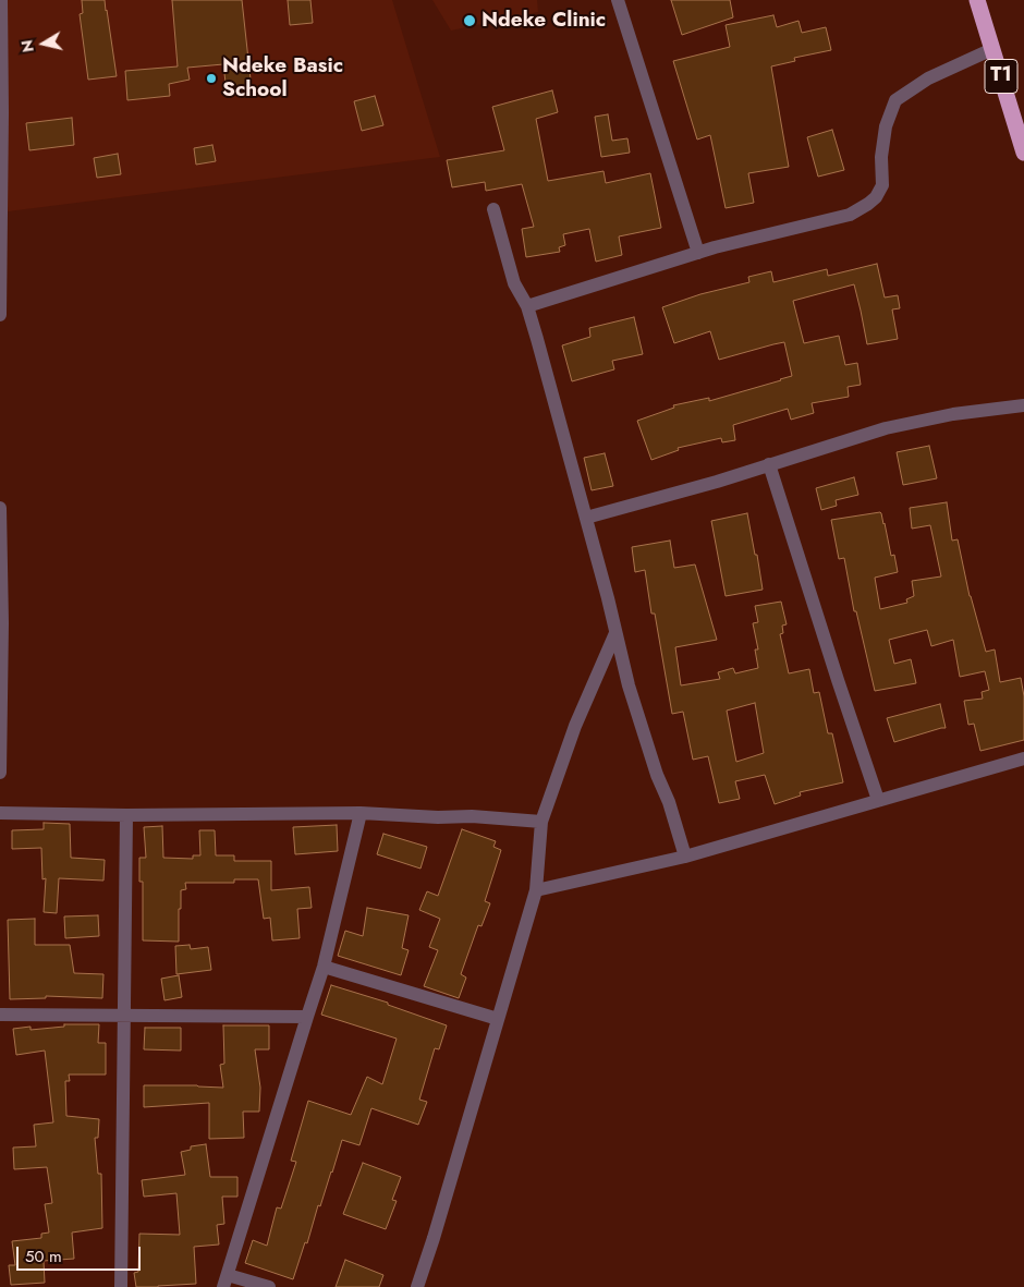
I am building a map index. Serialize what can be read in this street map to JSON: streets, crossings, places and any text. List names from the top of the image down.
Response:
{
  "streets": {
    "highway": ["T1"]
  },
  "places": ["Ndeke Clinic", "Ndeke Basic School"],
  "scale_bar": "50 m",
  "north": "left"
}
